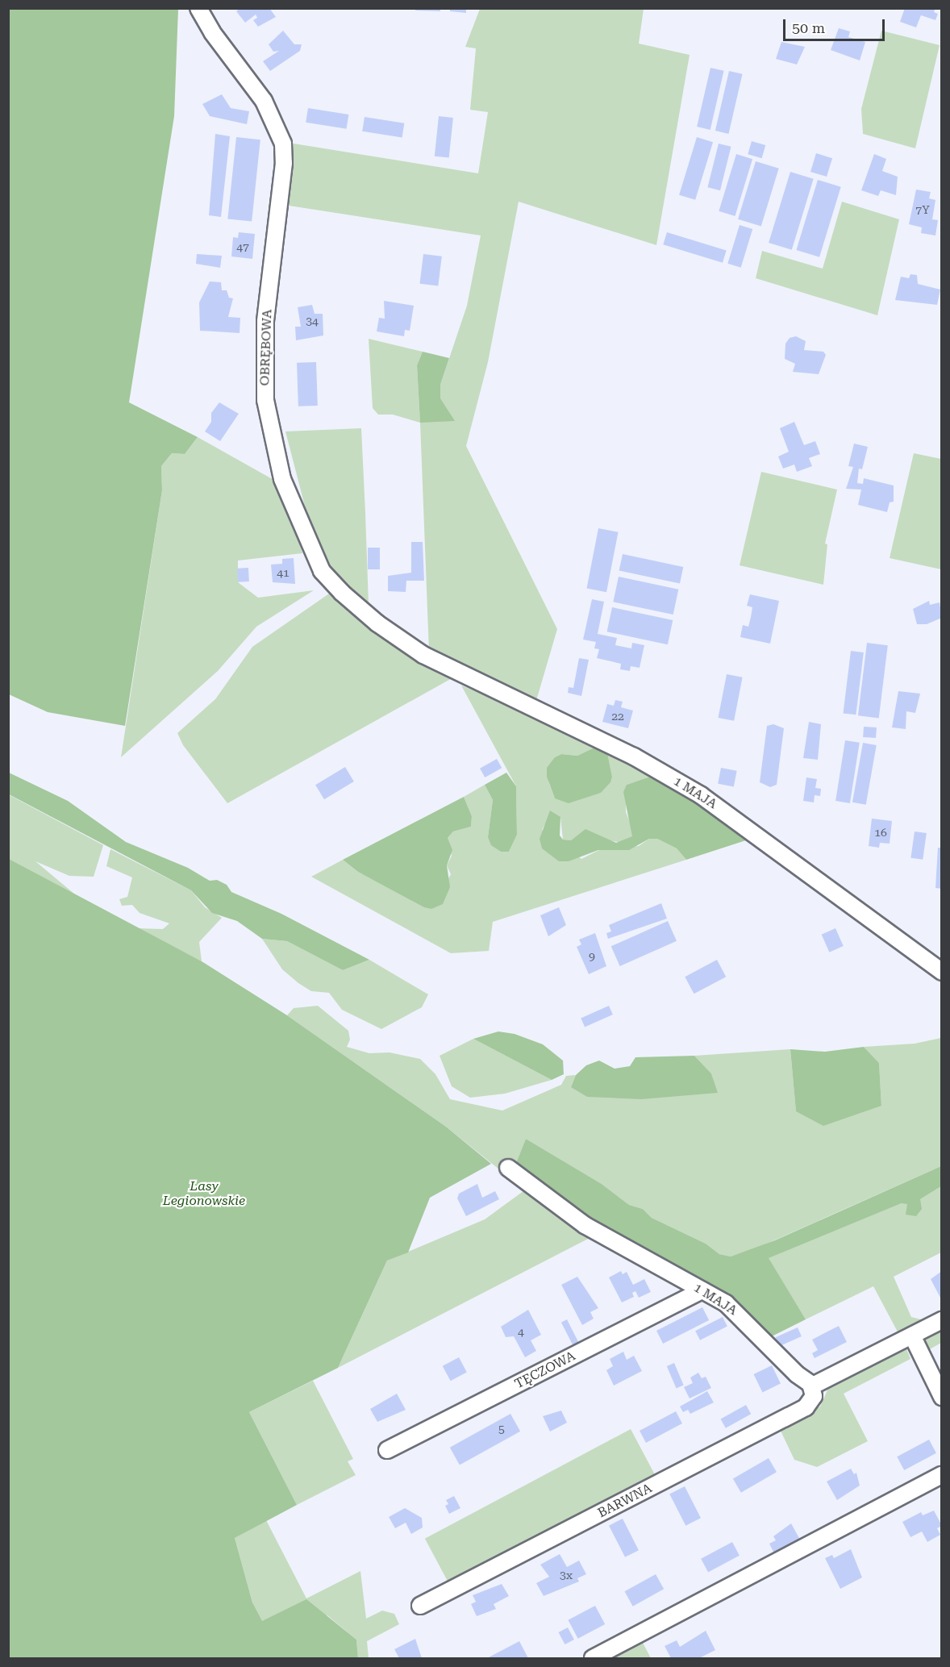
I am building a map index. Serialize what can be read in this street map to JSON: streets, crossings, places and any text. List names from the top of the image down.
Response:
{
  "streets": {
    "street": [
      "OBRĘBOWA",
      "1 MAJA",
      "TĘCZOWA",
      "BARWNA"
    ]
  },
  "crossings": [
    ["OBRĘBOWA", "1 MAJA"],
    ["1 MAJA", "TĘCZOWA"],
    ["1 MAJA", "BARWNA"]
  ],
  "parks": ["Lasy Legionowskie"],
  "house_numbers": [
    "7Y",
    "47",
    "34",
    "41",
    "22",
    "16",
    "9",
    "4",
    "5",
    "3x"
  ],
  "scale_bar": "50 m"
}
